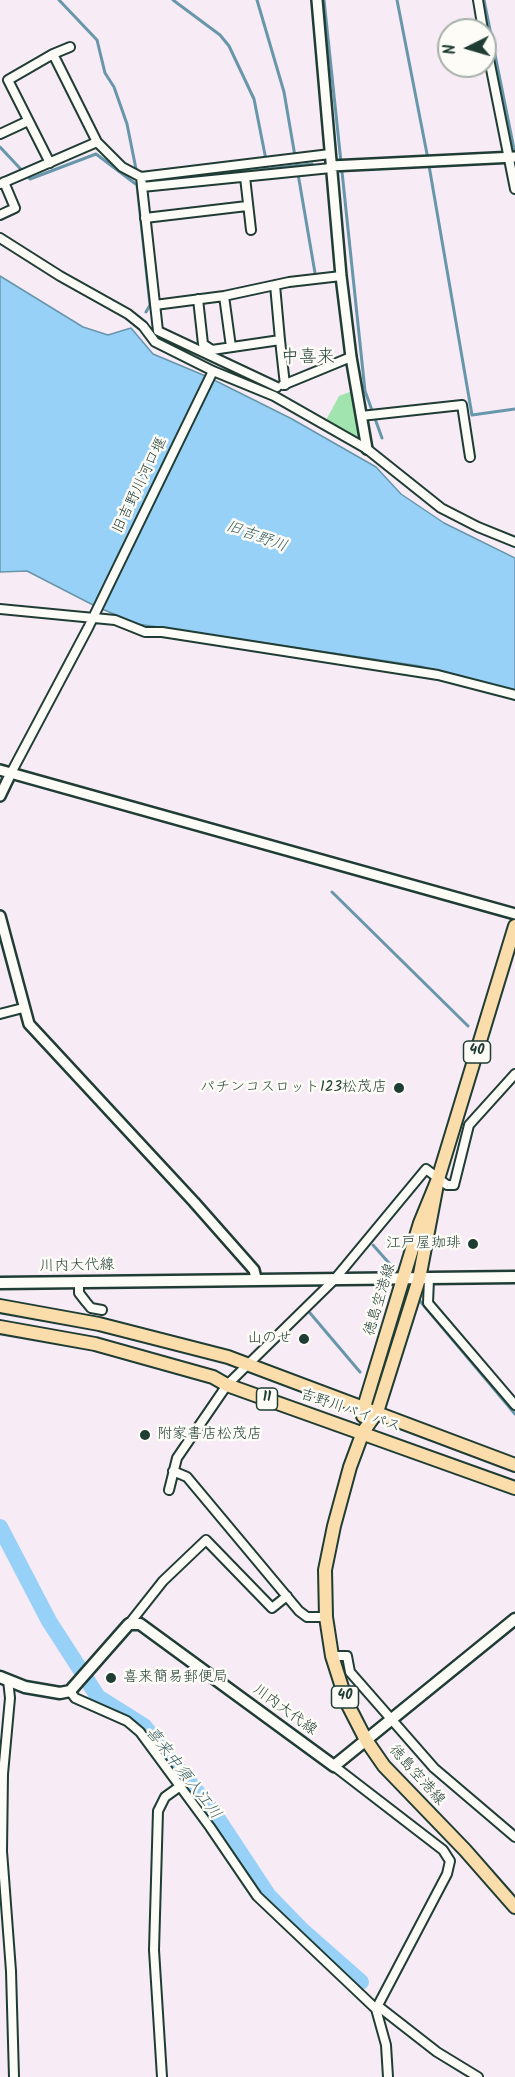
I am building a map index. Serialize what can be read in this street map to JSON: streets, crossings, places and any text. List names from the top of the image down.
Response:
{
  "streets": {
    "main road": [
      "40",
      "川内大代線",
      "徳島空港線",
      "11",
      "吉野川バイパス"
    ],
    "street": ["旧吉野川河口堰"]
  },
  "crossings": [
    ["川内大代線", "徳島空港線"],
    ["徳島空港線", "吉野川バイパス"]
  ],
  "districts": ["中喜来"],
  "water": ["旧吉野川", "喜来中須入江川"],
  "places": [
    "パチンコスロット123松茂店",
    "江戸屋珈琲",
    "山のせ",
    "附家書店松茂店",
    "喜来簡易郵便局"
  ],
  "north": "left"
}
